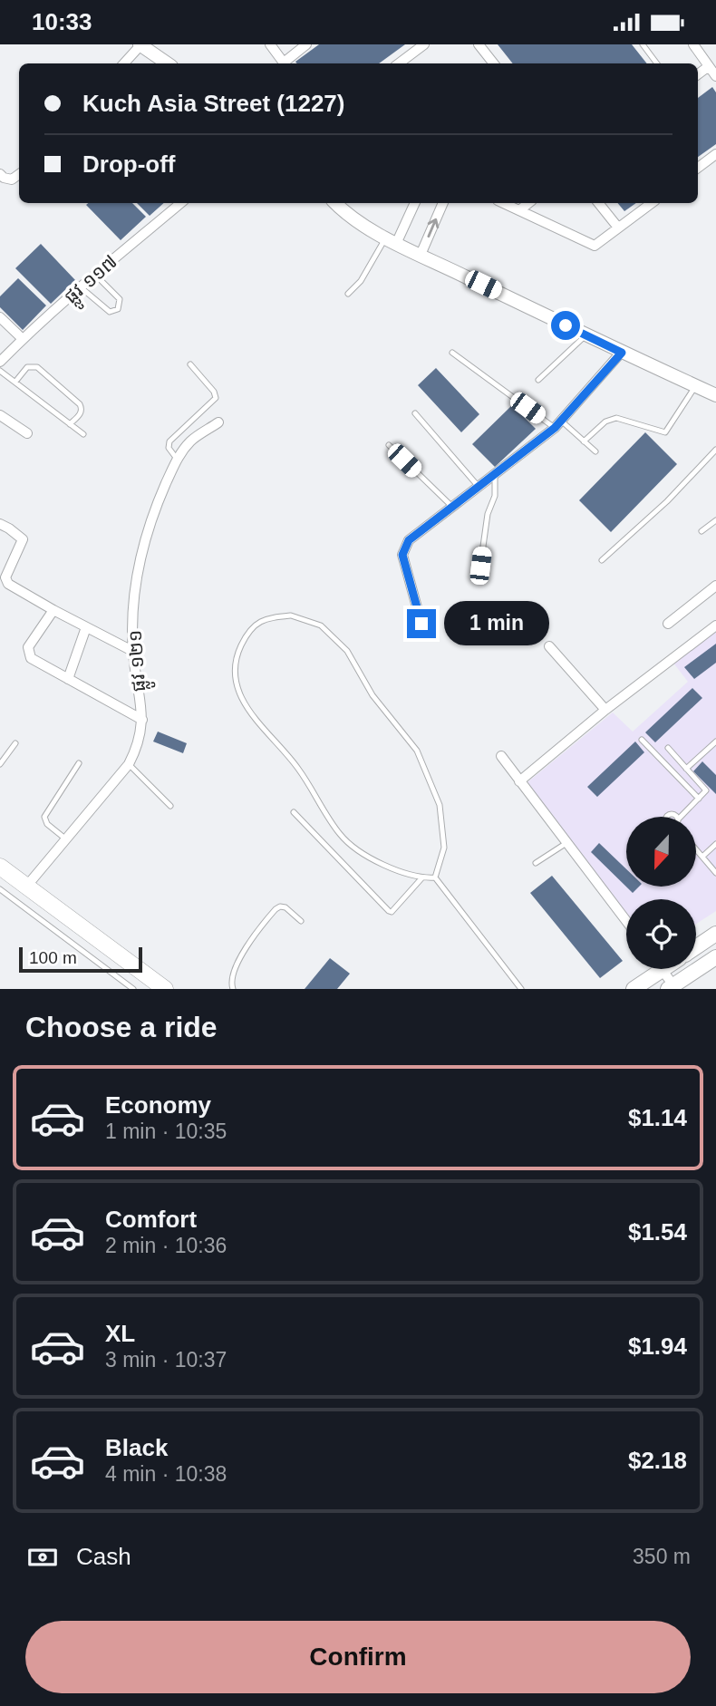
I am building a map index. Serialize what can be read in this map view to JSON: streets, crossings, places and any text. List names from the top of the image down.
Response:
{
  "streets": {
    "street": ["ផ្លូវ ១១៧", "ផ្លូវ ១២១"]
  },
  "scale_bar": "100 m",
  "north": "bottom",
  "page": {
    "status": "10:33",
    "banner": ["Kuch Asia Street (1227)", "Drop-off"],
    "bubble": "1 min",
    "scale": "100 m",
    "heading": "Choose a ride",
    "list": [
      {
        "name": "Economy",
        "note": "1 min · 10:35",
        "value": "$1.14"
      },
      {
        "name": "Comfort",
        "note": "2 min · 10:36",
        "value": "$1.54"
      },
      {
        "name": "XL",
        "note": "3 min · 10:37",
        "value": "$1.94"
      },
      {
        "name": "Black",
        "note": "4 min · 10:38",
        "value": "$2.18"
      }
    ],
    "pay": ["Cash", "350 m"],
    "buttons": "Confirm"
  }
}
